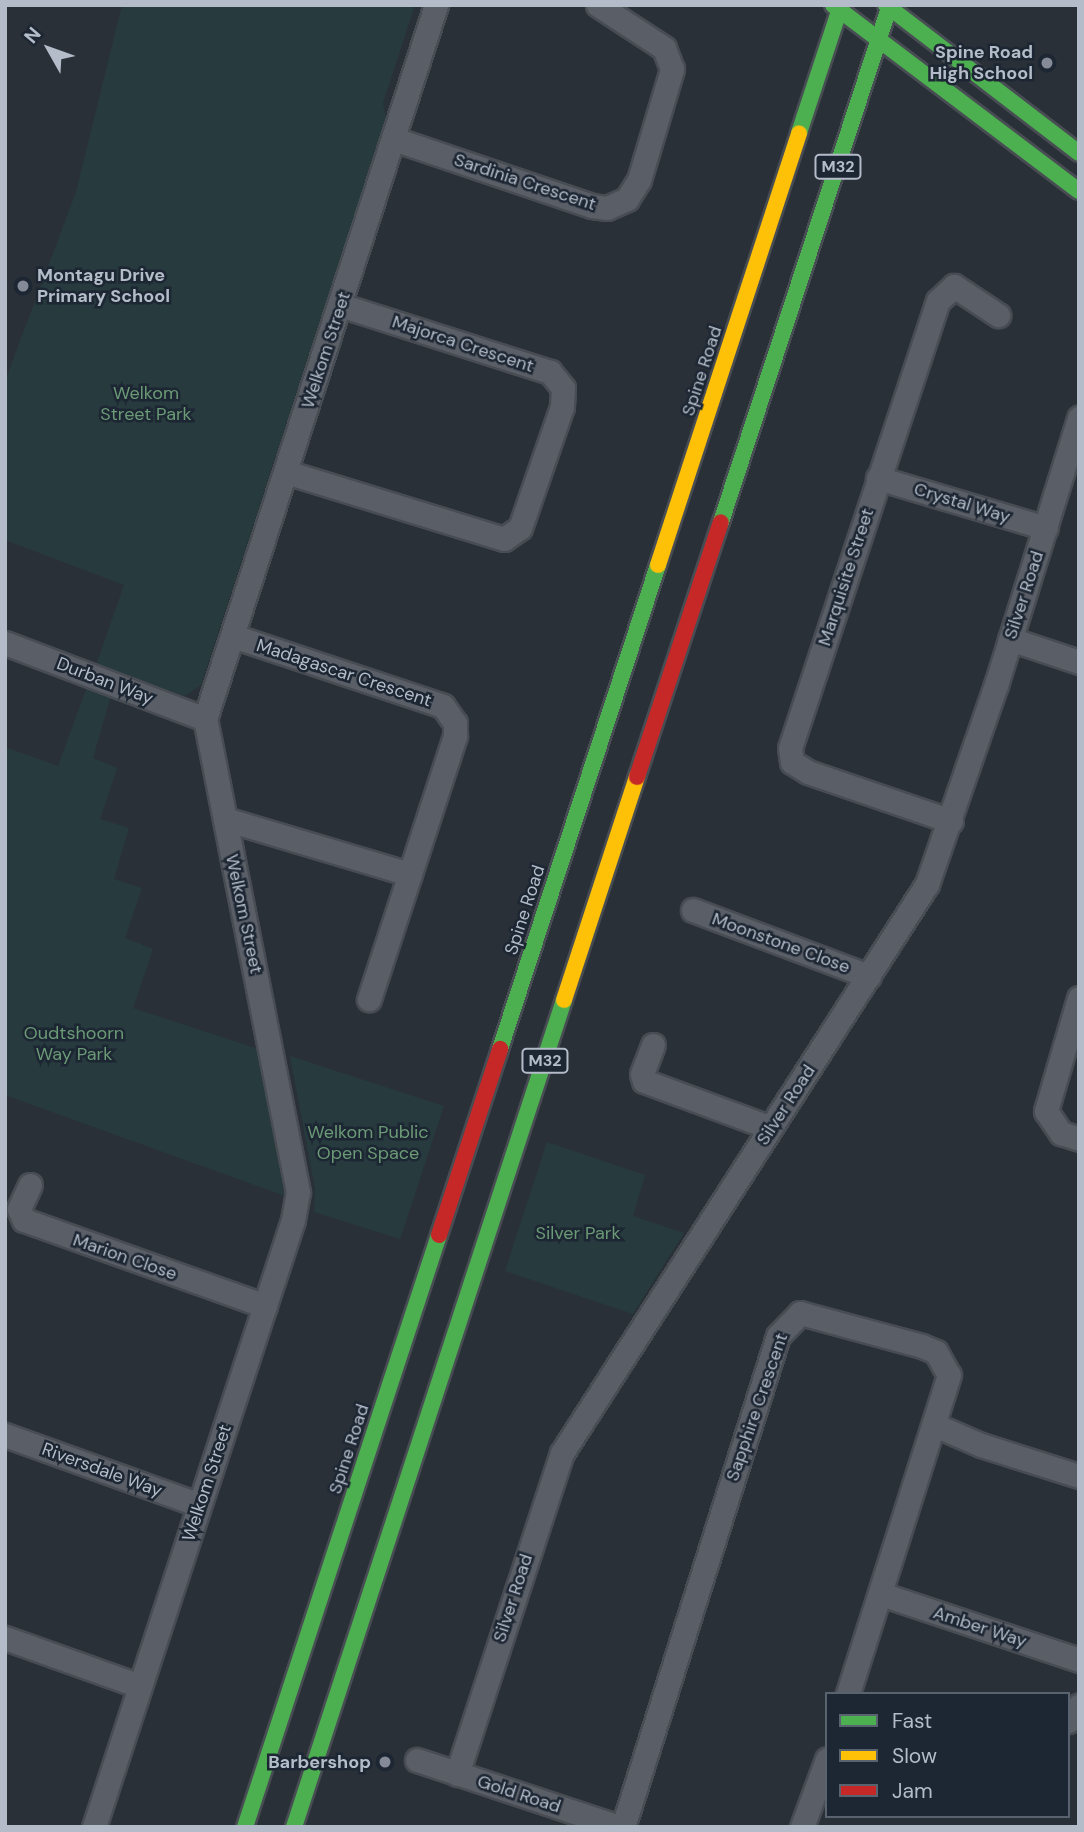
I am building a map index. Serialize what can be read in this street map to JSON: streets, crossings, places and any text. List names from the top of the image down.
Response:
{
  "streets": {
    "main road": ["M32", "Spine Road"],
    "street": [
      "Sardinia Crescent",
      "Majorca Crescent",
      "Welkom Street",
      "Crystal Way",
      "Marquisite Street",
      "Silver Road",
      "Madagascar Crescent",
      "Durban Way",
      "Moonstone Close",
      "Marion Close",
      "Sapphire Crescent",
      "Riversdale Way",
      "Amber Way",
      "Gold Road"
    ]
  },
  "crossings": [
    ["Sardinia Crescent", "Welkom Street"],
    ["Majorca Crescent", "Welkom Street"],
    ["Welkom Street", "Madagascar Crescent"],
    ["Welkom Street", "Durban Way"],
    ["Welkom Street", "Marion Close"],
    ["Welkom Street", "Riversdale Way"],
    ["Crystal Way", "Marquisite Street"],
    ["Crystal Way", "Silver Road"],
    ["Marquisite Street", "Silver Road"],
    ["Silver Road", "Moonstone Close"],
    ["Silver Road", "Gold Road"],
    ["Sapphire Crescent", "Amber Way"],
    ["Sapphire Crescent", "Gold Road"]
  ],
  "parks": [
    "Welkom Street Park",
    "Oudtshoorn Way Park",
    "Welkom Public Open Space",
    "Silver Park"
  ],
  "places": ["Spine Road High School", "Montagu Drive Primary School", "Barbershop"],
  "legend": ["Fast", "Slow", "Jam"],
  "north": "top left"
}
